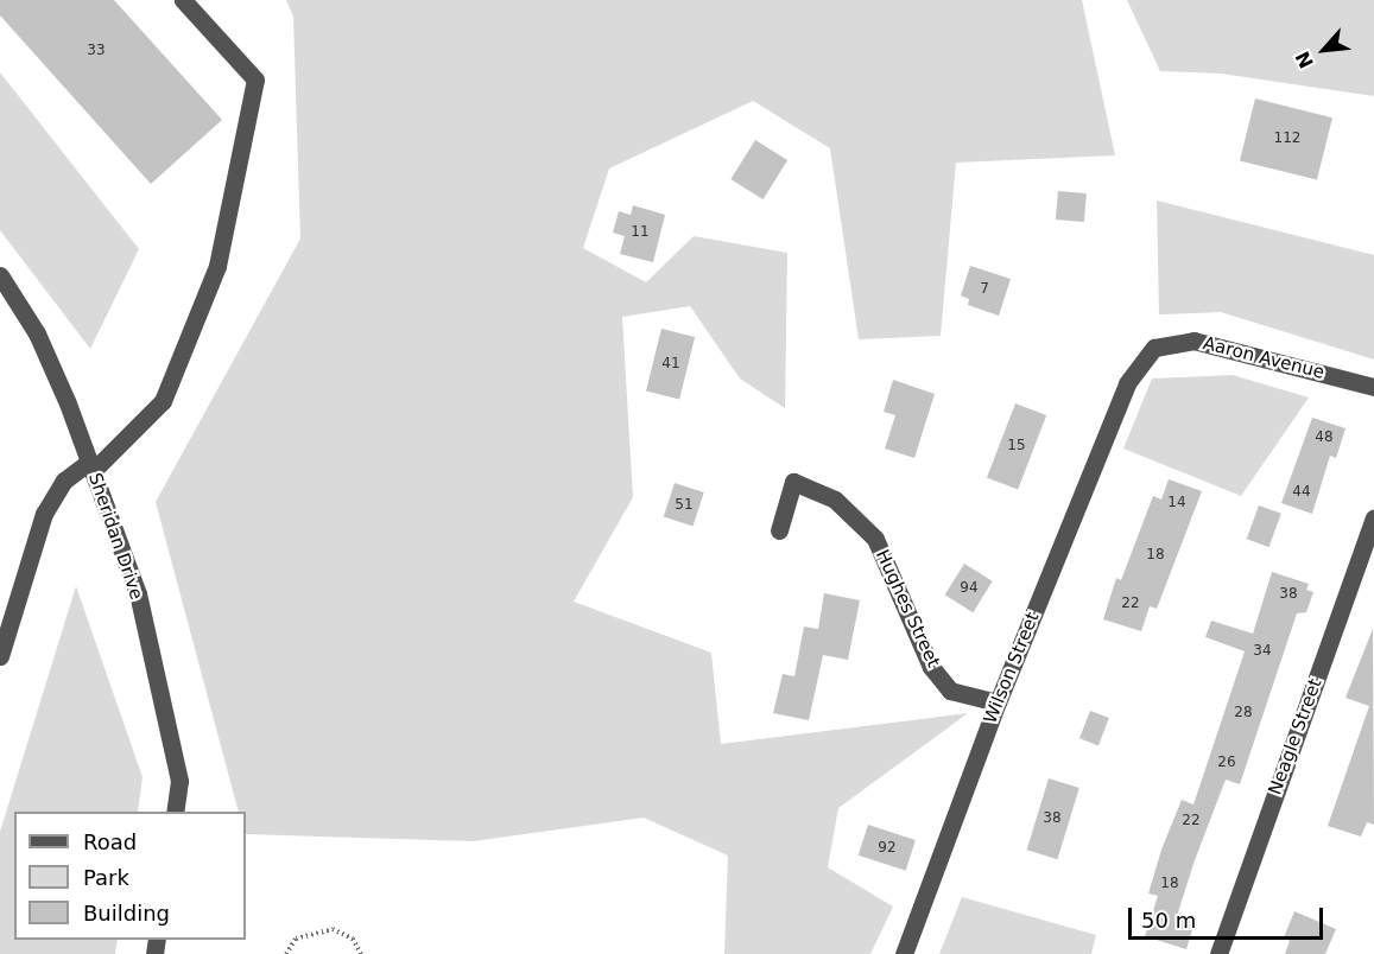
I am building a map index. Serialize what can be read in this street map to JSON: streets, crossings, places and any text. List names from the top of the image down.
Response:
{
  "streets": {
    "street": [
      "Aaron Avenue",
      "Sheridan Drive",
      "Hughes Street",
      "Wilson Street",
      "Neagle Street"
    ]
  },
  "crossings": [
    ["Aaron Avenue", "Wilson Street"],
    ["Hughes Street", "Wilson Street"]
  ],
  "house_numbers": [
    "33",
    "112",
    "11",
    "7",
    "41",
    "48",
    "15",
    "44",
    "14",
    "51",
    "18",
    "94",
    "38",
    "22",
    "34",
    "28",
    "26",
    "38",
    "22",
    "92",
    "18"
  ],
  "legend": ["Road", "Park", "Building"],
  "scale_bar": "50 m",
  "north": "bottom left"
}
